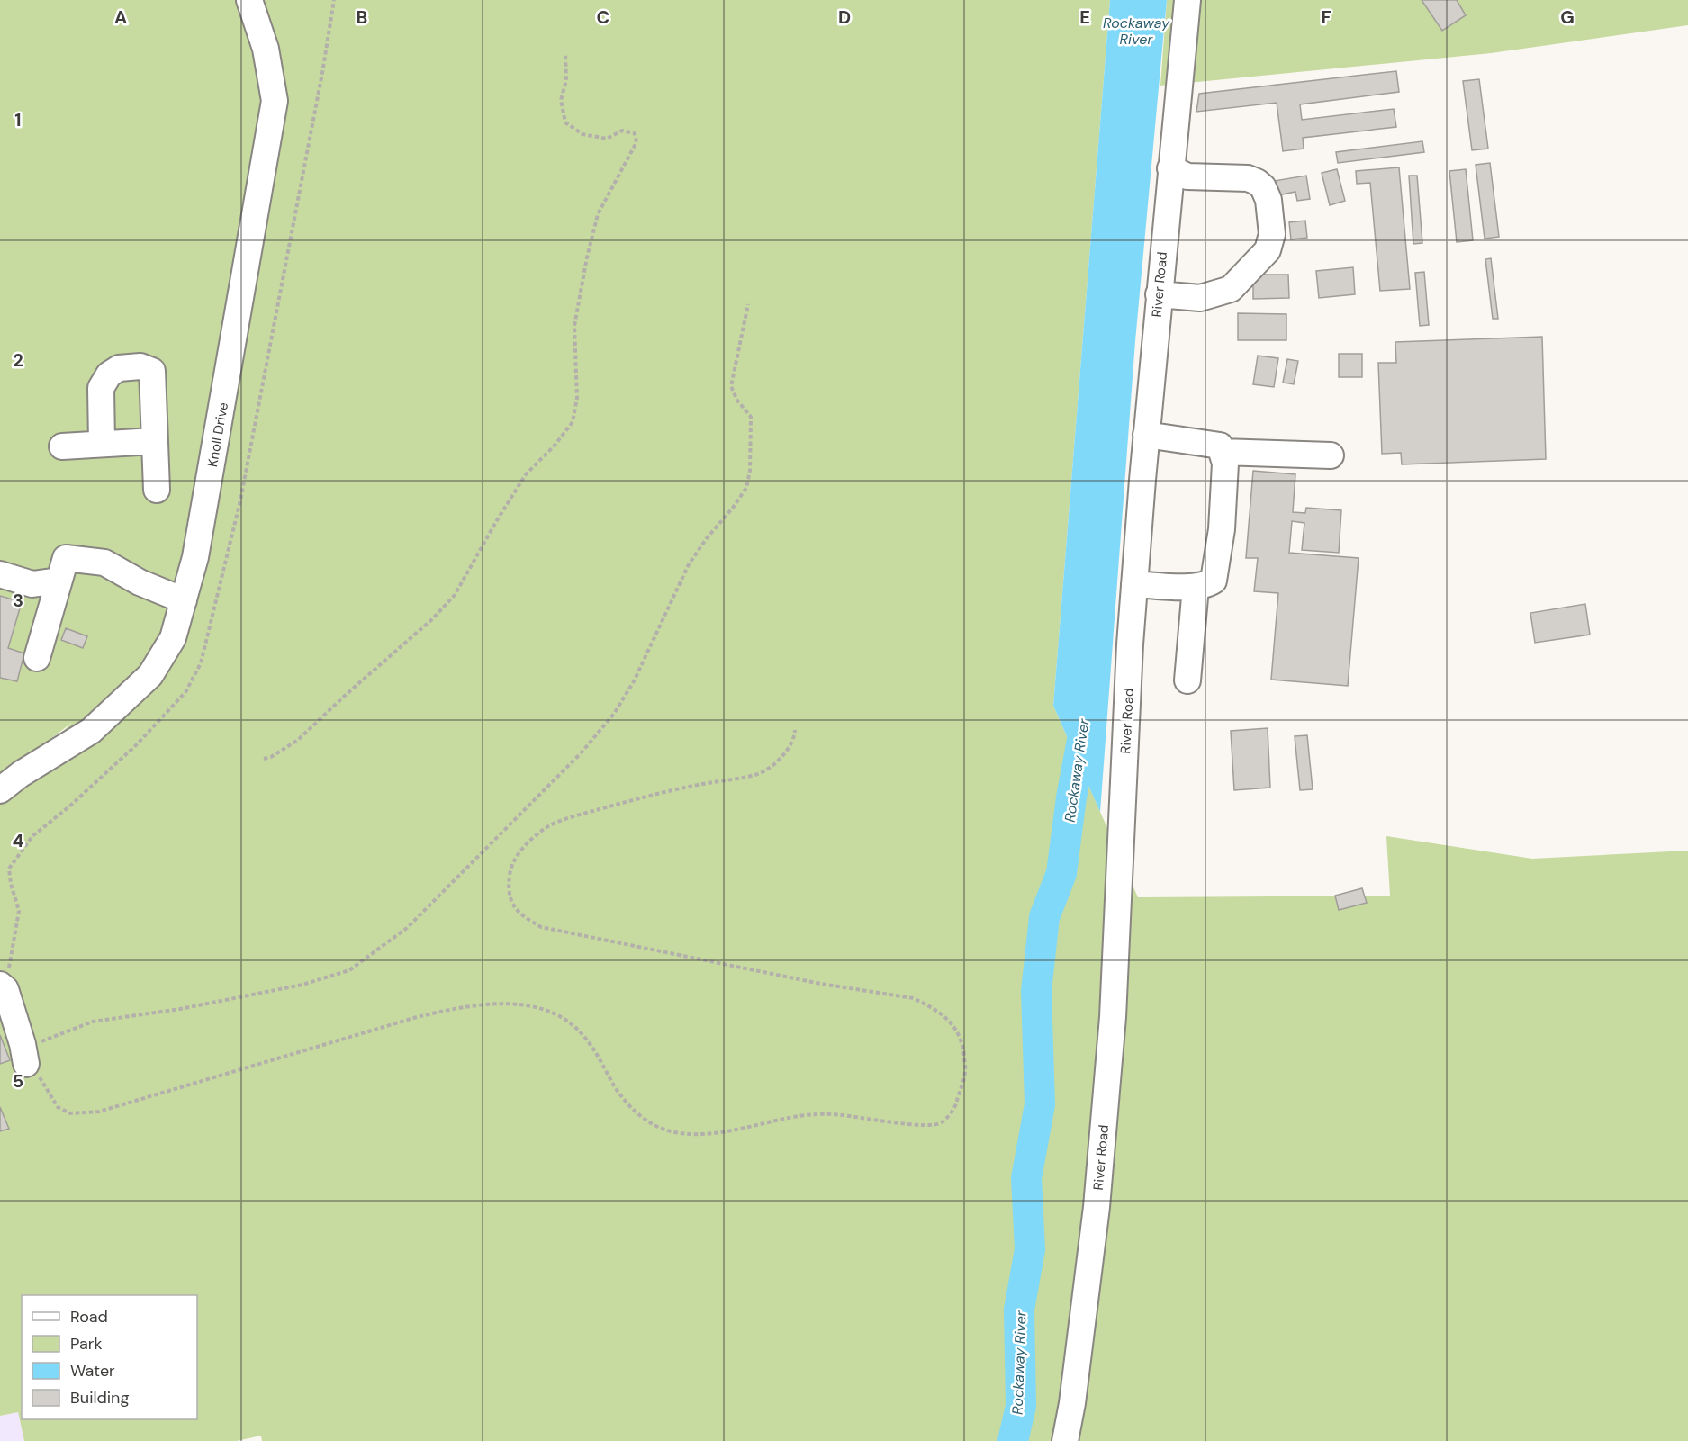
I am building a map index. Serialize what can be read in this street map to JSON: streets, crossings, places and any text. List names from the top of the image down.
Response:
{
  "streets": {
    "street": ["River Road", "Knoll Drive"]
  },
  "water": ["Rockaway River"],
  "legend": [
    "Road",
    "Park",
    "Water",
    "Building"
  ],
  "grid": {
    "columns": [
      "A",
      "B",
      "C",
      "D",
      "E",
      "F",
      "G"
    ],
    "rows": [
      "1",
      "2",
      "3",
      "4",
      "5"
    ]
  }
}
